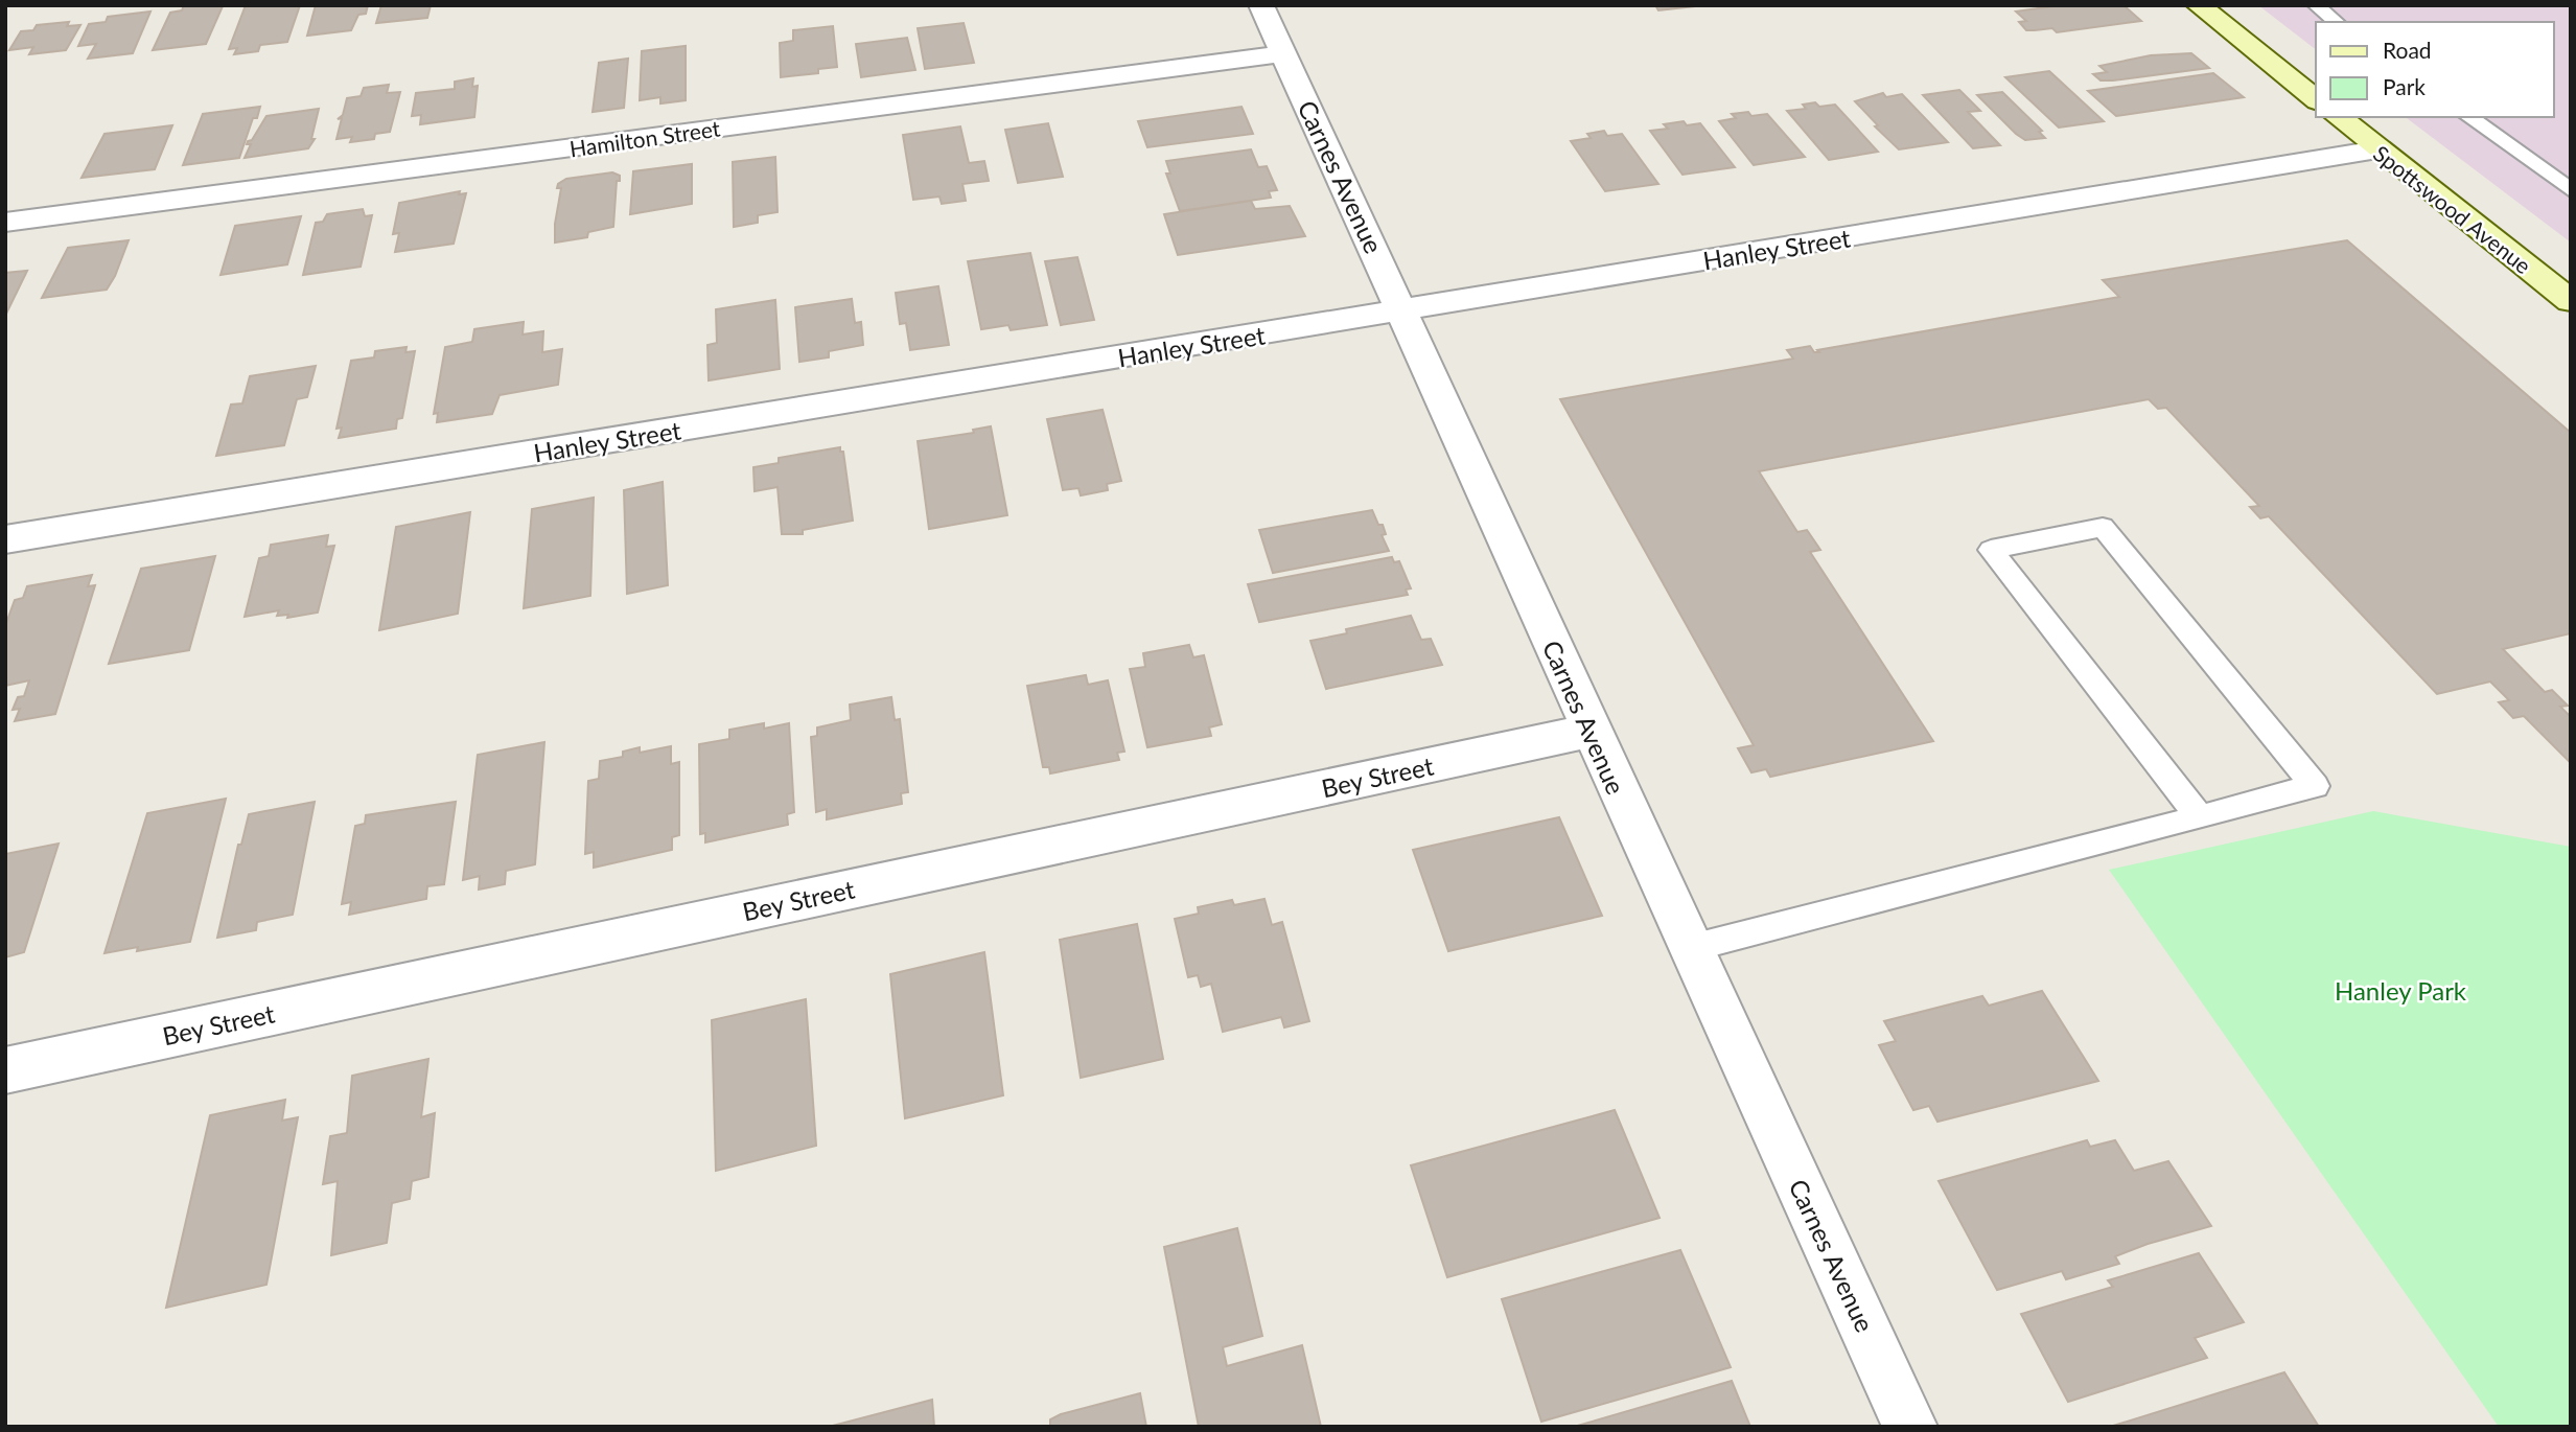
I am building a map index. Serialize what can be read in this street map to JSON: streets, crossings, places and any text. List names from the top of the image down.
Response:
{
  "streets": {
    "street": [
      "Hamilton Street",
      "Carnes Avenue",
      "Spottswood Avenue",
      "Hanley Street",
      "Bey Street"
    ]
  },
  "crossings": [
    ["Hamilton Street", "Carnes Avenue"],
    ["Carnes Avenue", "Hanley Street"],
    ["Carnes Avenue", "Bey Street"],
    ["Spottswood Avenue", "Hanley Street"]
  ],
  "parks": ["Hanley Park"],
  "legend": ["Road", "Park"]
}
